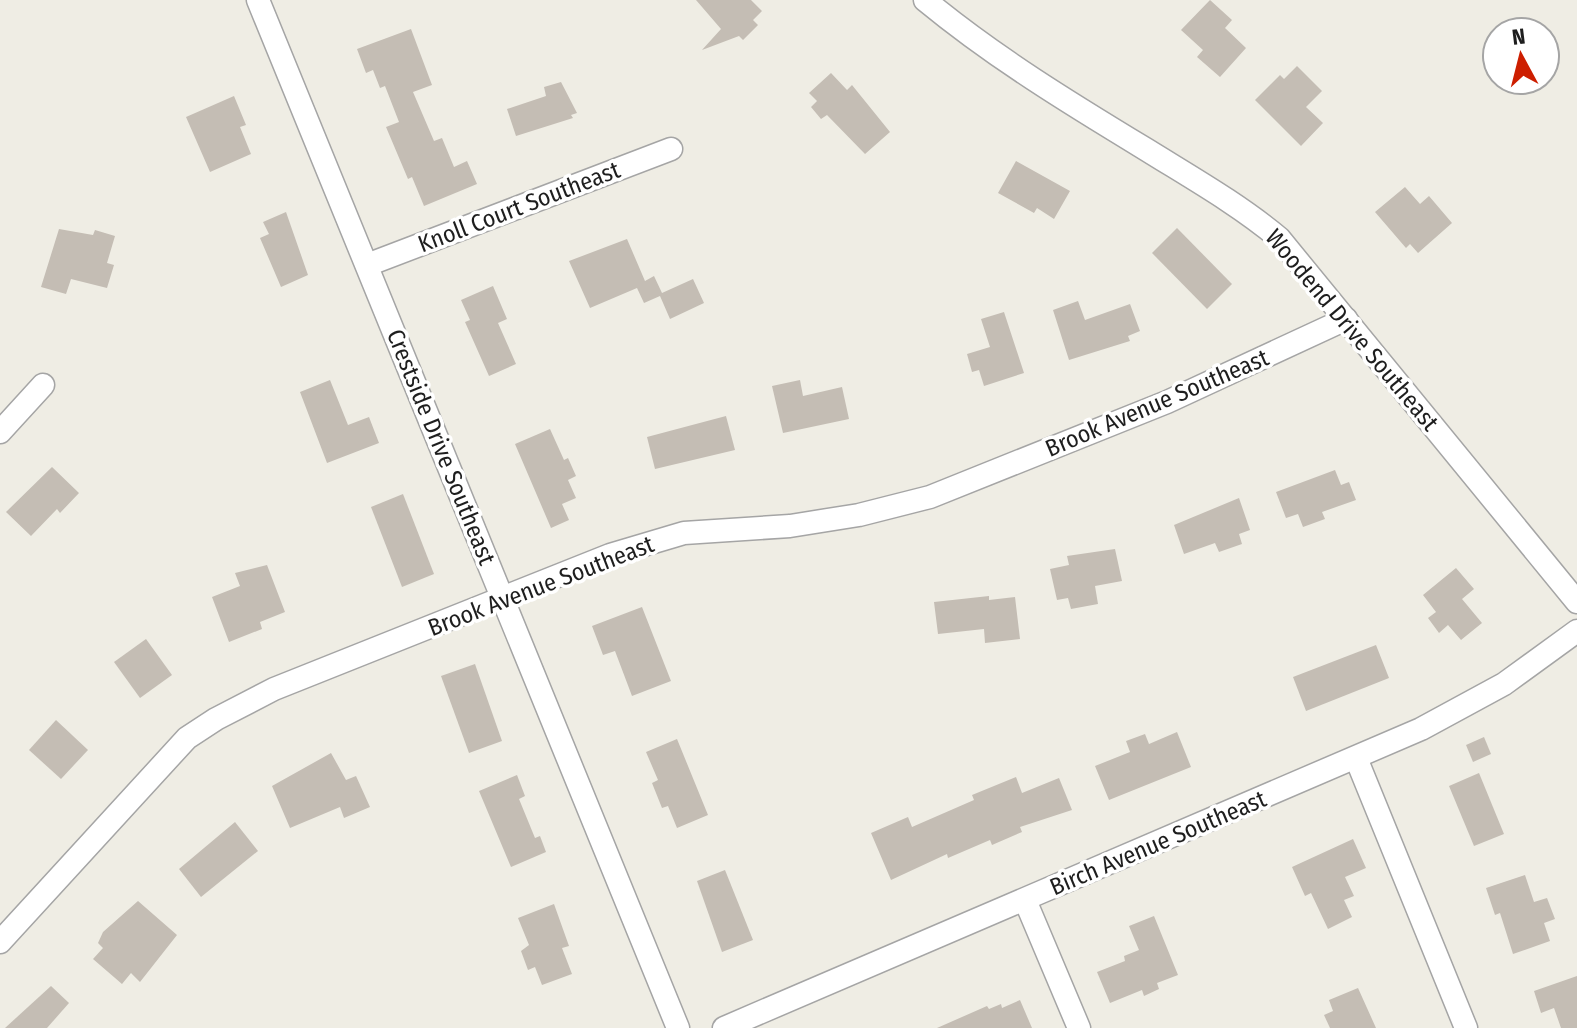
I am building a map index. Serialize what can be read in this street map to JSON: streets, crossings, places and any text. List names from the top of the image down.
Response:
{
  "streets": {
    "street": [
      "Knoll Court Southeast",
      "Woodend Drive Southeast",
      "Brook Avenue Southeast",
      "Crestside Drive Southeast",
      "Birch Avenue Southeast"
    ]
  },
  "crossings": [
    ["Knoll Court Southeast", "Crestside Drive Southeast"],
    ["Woodend Drive Southeast", "Brook Avenue Southeast"],
    ["Brook Avenue Southeast", "Crestside Drive Southeast"]
  ],
  "north": "top"
}
